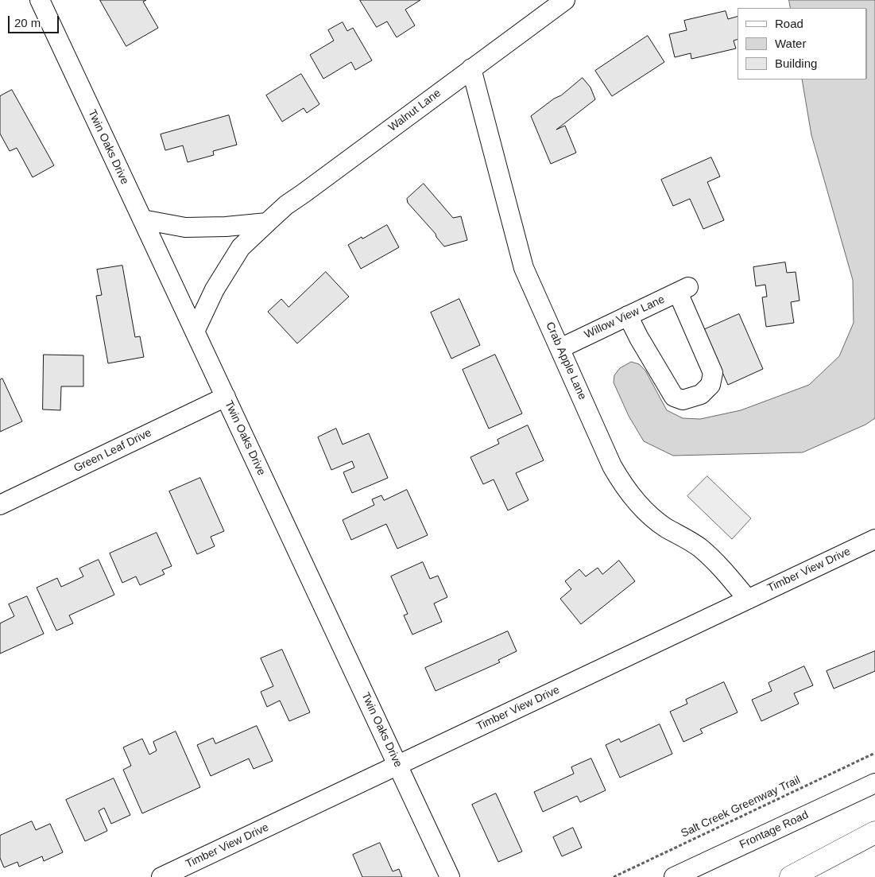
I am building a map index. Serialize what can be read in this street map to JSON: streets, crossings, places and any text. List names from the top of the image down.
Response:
{
  "streets": {
    "street": [
      "Walnut Lane",
      "Twin Oaks Drive",
      "Willow View Lane",
      "Crab Apple Lane",
      "Green Leaf Drive",
      "Timber View Drive",
      "Frontage Road"
    ],
    "path": ["Salt Creek Greenway Trail"]
  },
  "crossings": [
    ["Walnut Lane", "Twin Oaks Drive"],
    ["Walnut Lane", "Crab Apple Lane"],
    ["Twin Oaks Drive", "Green Leaf Drive"],
    ["Twin Oaks Drive", "Timber View Drive"],
    ["Willow View Lane", "Crab Apple Lane"],
    ["Crab Apple Lane", "Timber View Drive"]
  ],
  "legend": ["Road", "Water", "Building"],
  "scale_bar": "20 m"
}
